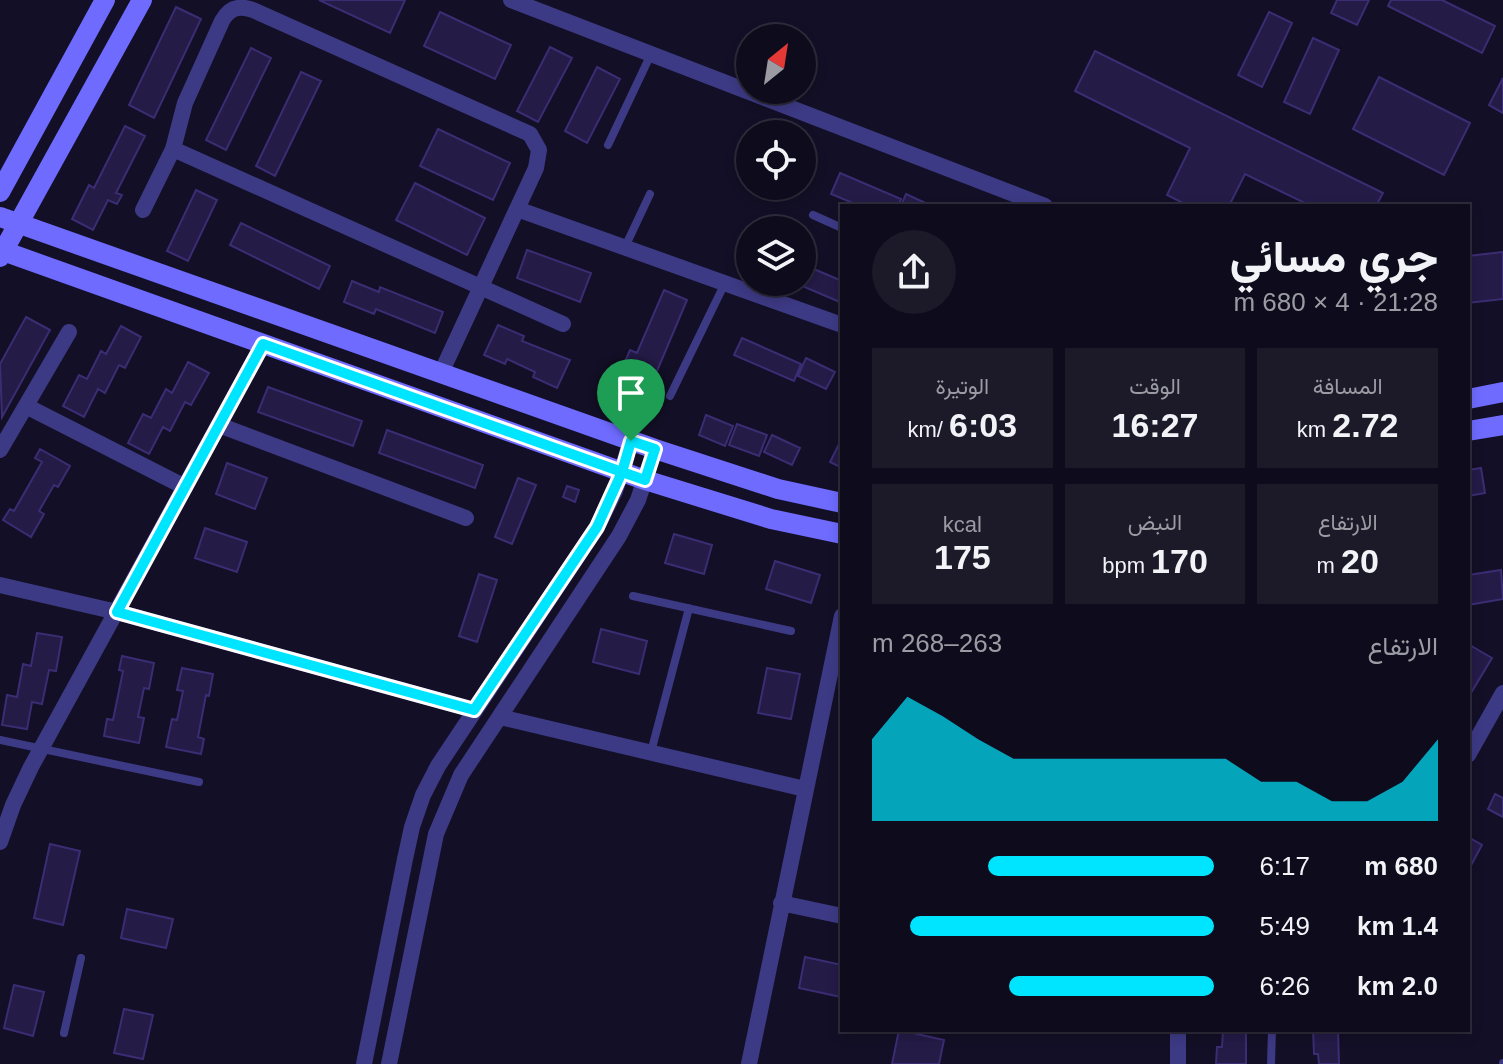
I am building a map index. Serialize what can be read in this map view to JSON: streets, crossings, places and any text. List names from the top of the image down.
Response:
{
  "north": "top right",
  "page": {
    "heading": ["جري مسائي", "21:28 · 4 × 680 m"],
    "stats": [
      ["المسافة", "2.72 km"],
      ["الوقت", "16:27"],
      ["الوتيرة", "6:03 /km"],
      ["الارتفاع", "20 m"],
      ["النبض", "170 bpm"],
      ["kcal", "175"]
    ],
    "chart": ["الارتفاع", "263–268 m"],
    "list": [
      {
        "name": "680 m",
        "note": "6:17"
      },
      {
        "name": "1.4 km",
        "note": "5:49"
      },
      {
        "name": "2.0 km",
        "note": "6:26"
      }
    ]
  }
}
